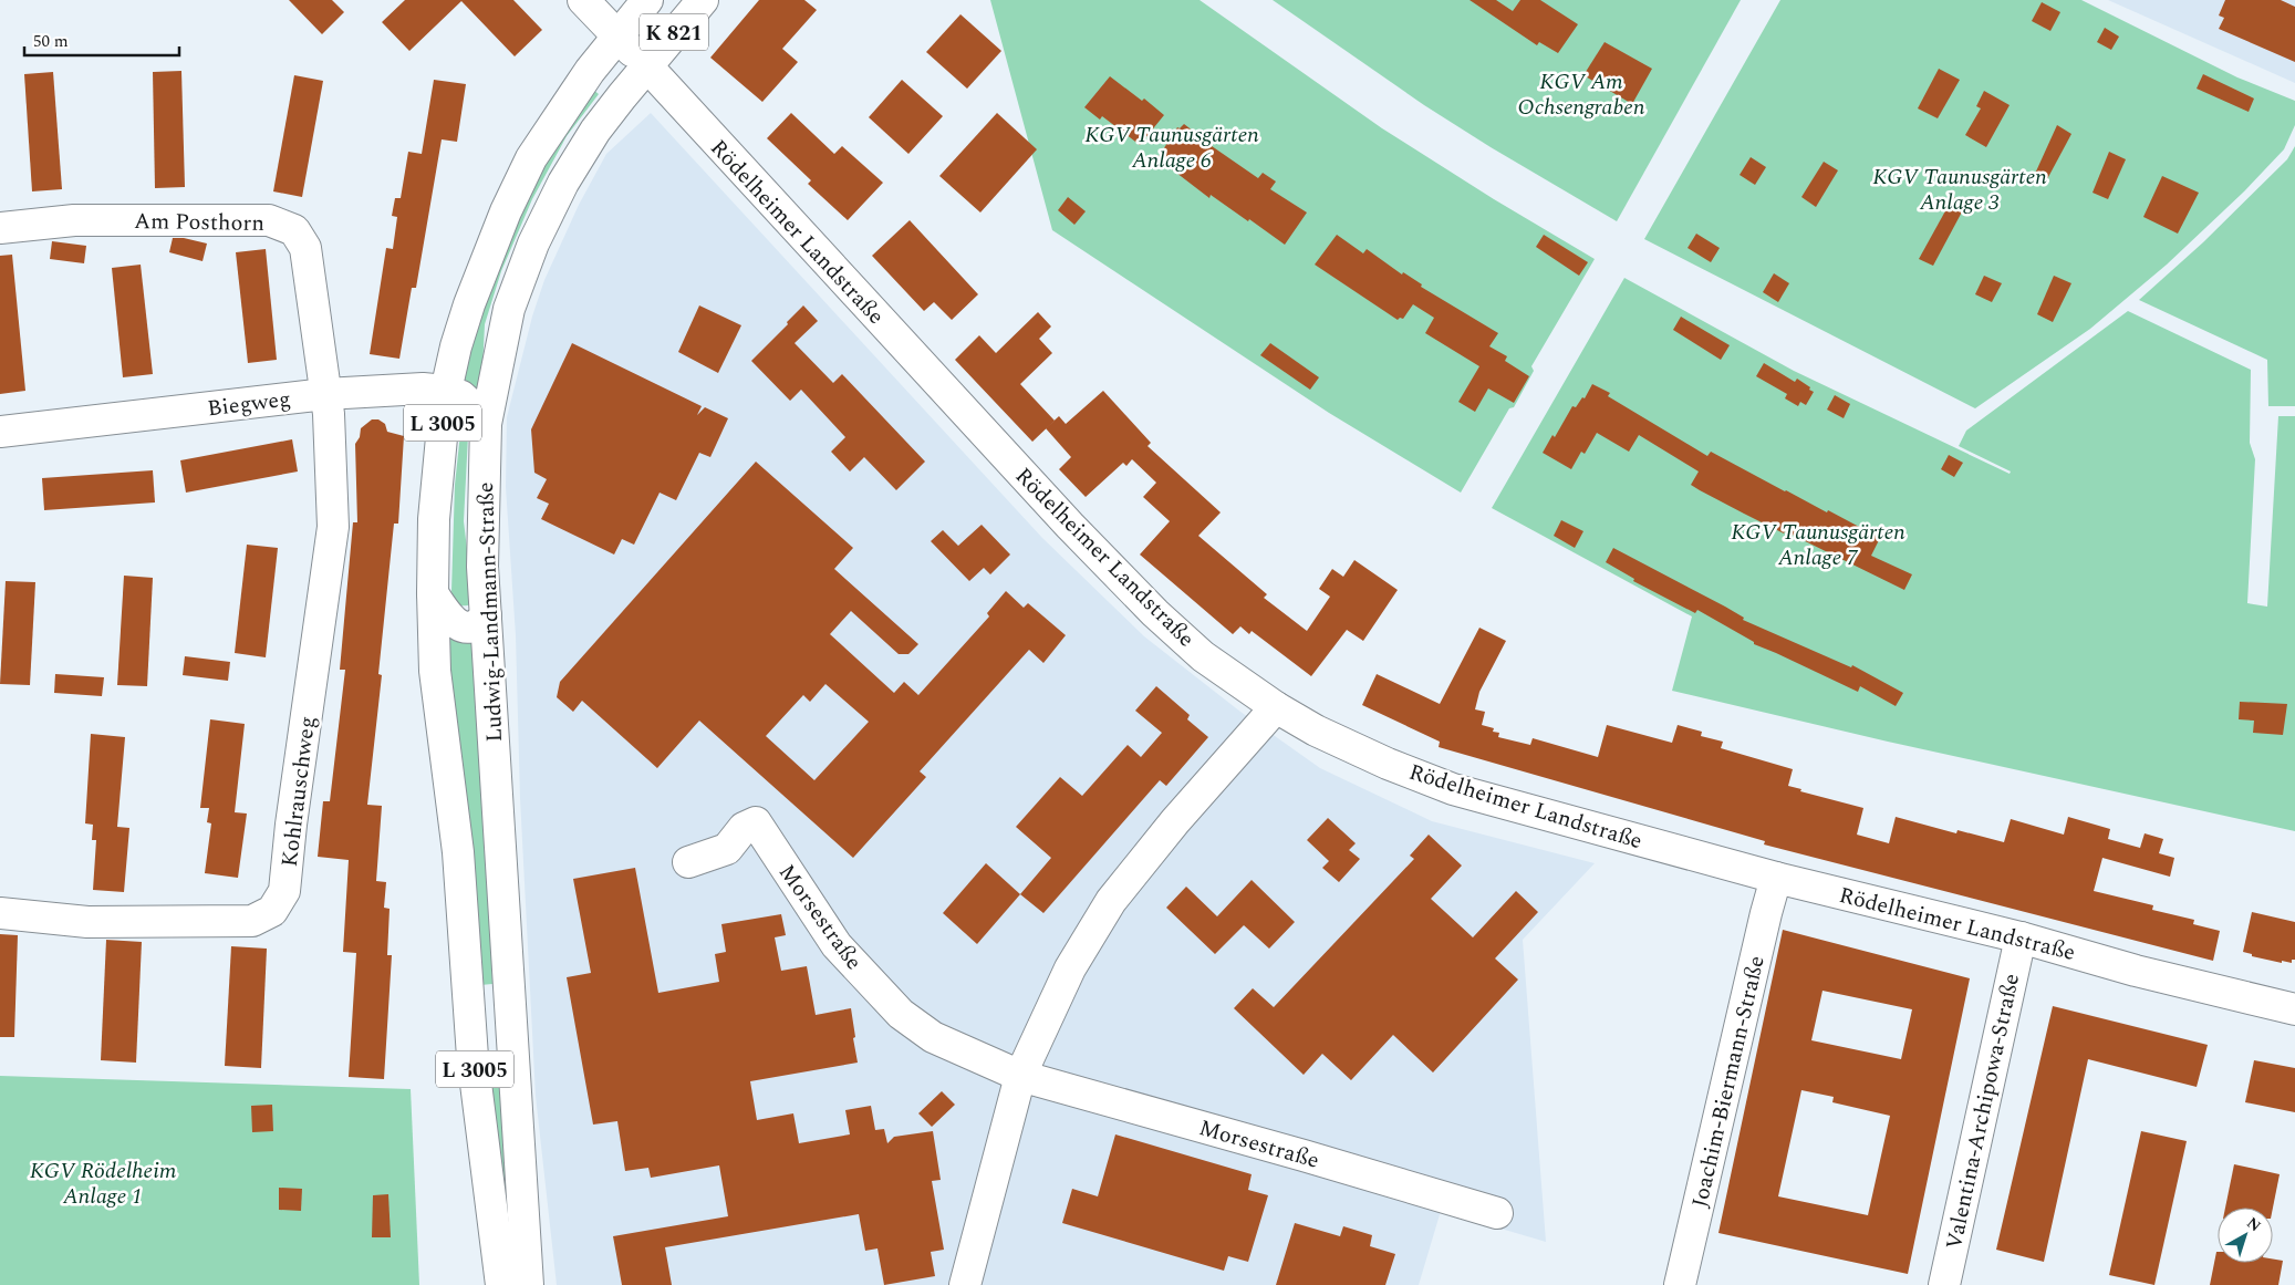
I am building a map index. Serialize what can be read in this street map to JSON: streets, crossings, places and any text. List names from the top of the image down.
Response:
{
  "streets": {
    "street": [
      "K 821",
      "Am Posthorn",
      "Rödelheimer Landstraße",
      "Biegweg",
      "L 3005",
      "Ludwig-Landmann-Straße",
      "Kohlrauschweg",
      "Morsestraße",
      "Joachim-Biermann-Straße",
      "Valentina-Archipowa-Straße"
    ]
  },
  "crossings": [
    ["K 821", "Rödelheimer Landstraße"],
    ["K 821", "L 3005"],
    ["Am Posthorn", "Biegweg"],
    ["Am Posthorn", "Kohlrauschweg"],
    ["Rödelheimer Landstraße", "L 3005"],
    ["Rödelheimer Landstraße", "Ludwig-Landmann-Straße"],
    ["Rödelheimer Landstraße", "Joachim-Biermann-Straße"],
    ["Rödelheimer Landstraße", "Valentina-Archipowa-Straße"],
    ["Biegweg", "L 3005"],
    ["Biegweg", "Ludwig-Landmann-Straße"],
    ["Biegweg", "Kohlrauschweg"]
  ],
  "parks": [
    "KGV Am Ochsengraben",
    "KGV Taunusgärten Anlage 6",
    "KGV Taunusgärten Anlage 3",
    "KGV Taunusgärten Anlage 7",
    "KGV Rödelheim Anlage 1"
  ],
  "scale_bar": "50 m",
  "north": "top right"
}
